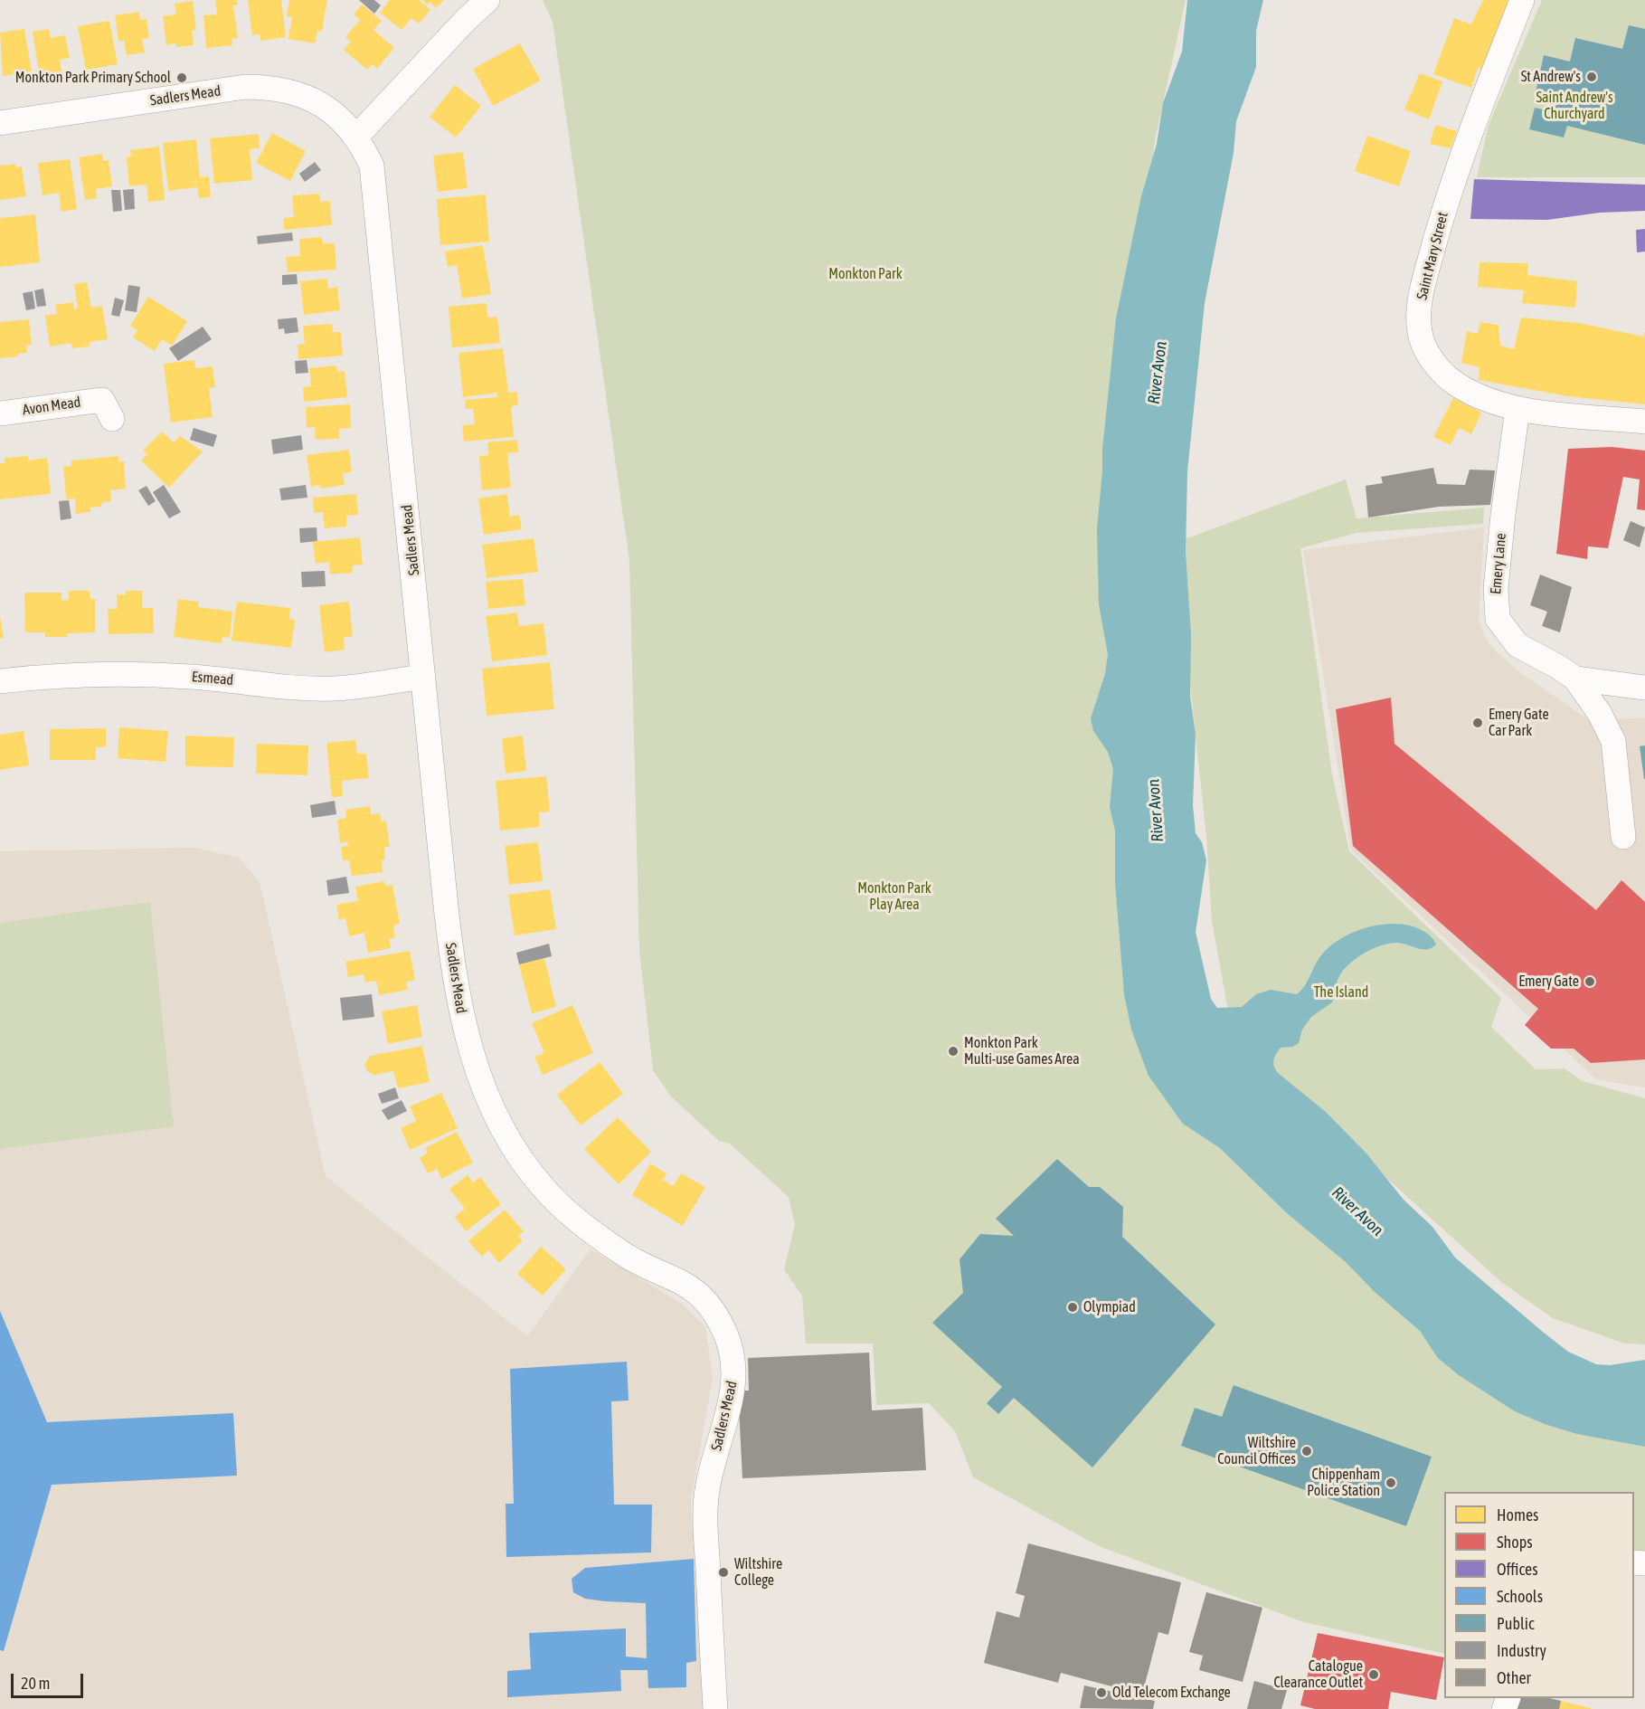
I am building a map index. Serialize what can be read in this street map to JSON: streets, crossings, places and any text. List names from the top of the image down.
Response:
{
  "streets": {
    "street": [
      "Sadlers Mead",
      "Saint Mary Street",
      "Avon Mead",
      "Emery Lane",
      "Esmead"
    ]
  },
  "crossings": [
    ["Sadlers Mead", "Esmead"],
    ["Saint Mary Street", "Emery Lane"]
  ],
  "water": ["River Avon"],
  "parks": [
    "Saint Andrew's Churchyard",
    "Monkton Park",
    "Monkton Park Play Area",
    "The Island"
  ],
  "places": [
    "St Andrew's",
    "Monkton Park Primary School",
    "Emery Gate Car Park",
    "Emery Gate",
    "Monkton Park Multi-use Games Area",
    "Olympiad",
    "Wiltshire Council Offices",
    "Chippenham Police Station",
    "Wiltshire College",
    "Catalogue Clearance Outlet",
    "Old Telecom Exchange"
  ],
  "legend": [
    "Homes",
    "Shops",
    "Offices",
    "Schools",
    "Public",
    "Industry",
    "Other"
  ],
  "scale_bar": "20 m"
}
